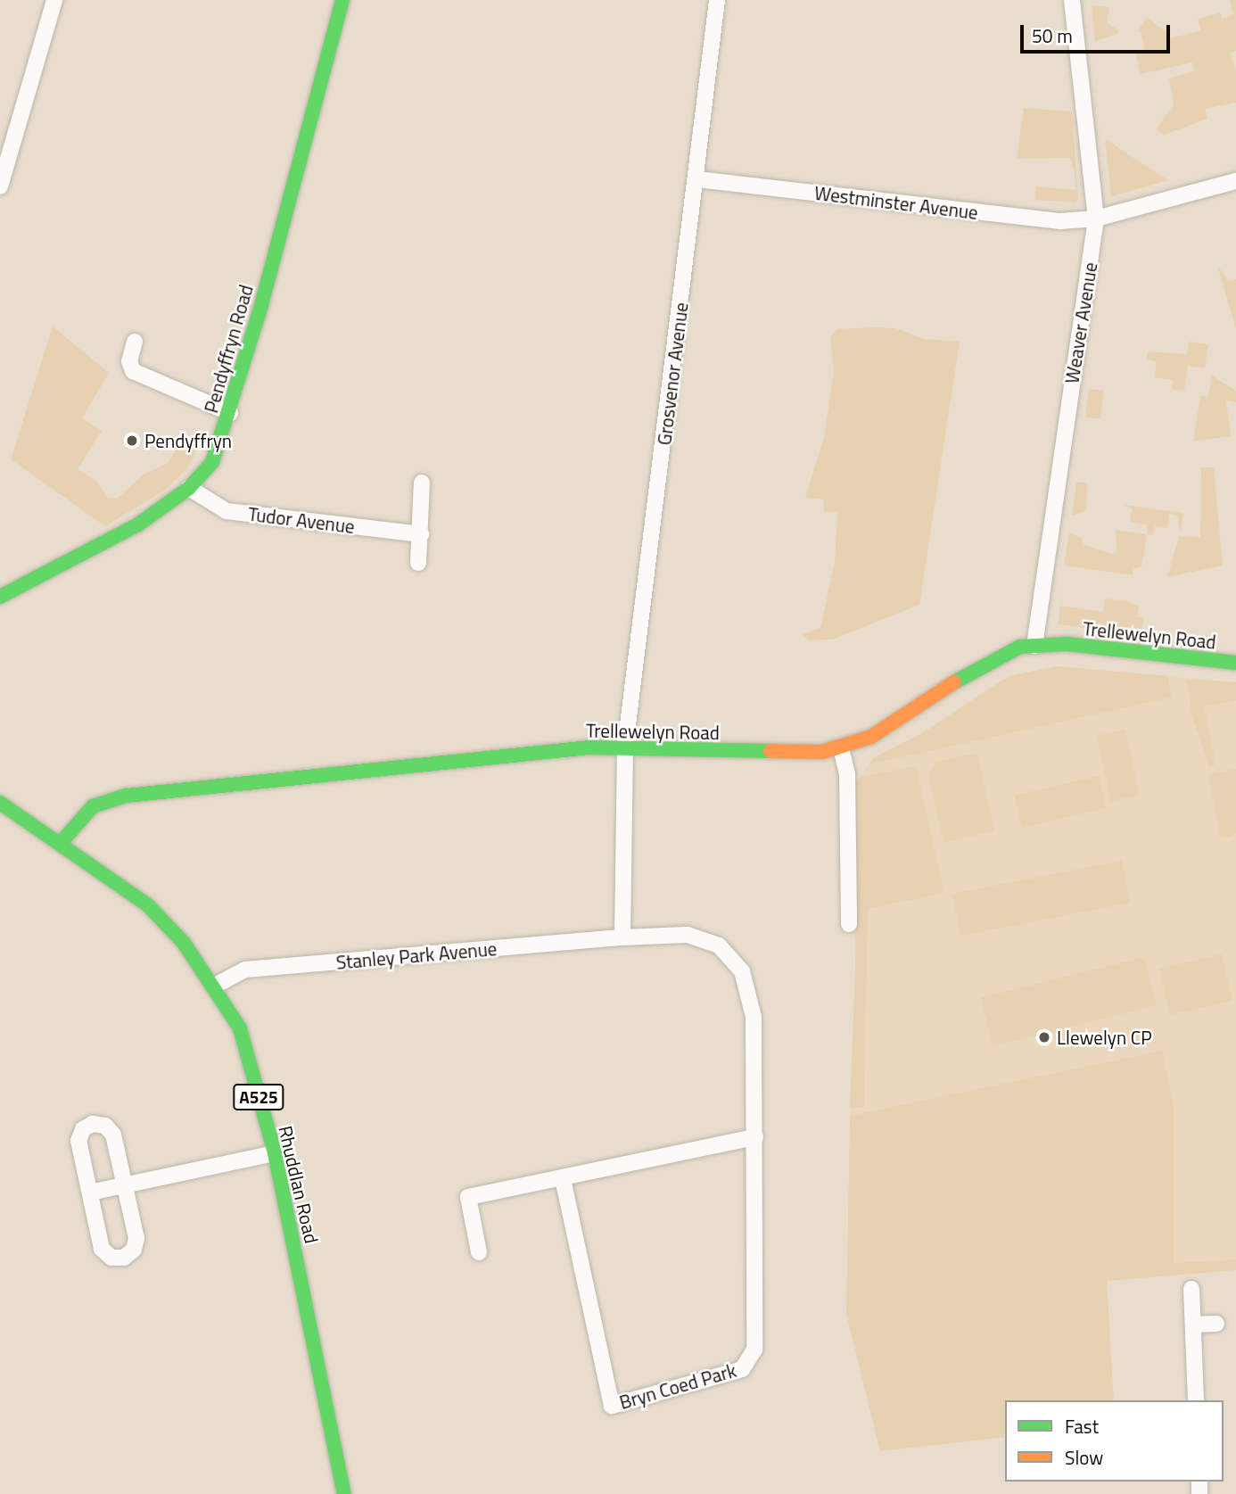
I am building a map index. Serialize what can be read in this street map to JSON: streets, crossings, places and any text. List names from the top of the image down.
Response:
{
  "streets": {
    "street": [
      "Westminster Avenue",
      "Weaver Avenue",
      "Pendyffryn Road",
      "Grosvenor Avenue",
      "Tudor Avenue",
      "Trellewelyn Road",
      "Stanley Park Avenue",
      "A525",
      "Rhuddlan Road",
      "Bryn Coed Park"
    ]
  },
  "crossings": [
    ["Westminster Avenue", "Weaver Avenue"],
    ["Westminster Avenue", "Grosvenor Avenue"],
    ["Weaver Avenue", "Trellewelyn Road"],
    ["Pendyffryn Road", "Tudor Avenue"],
    ["Grosvenor Avenue", "Trellewelyn Road"],
    ["Grosvenor Avenue", "Stanley Park Avenue"],
    ["Grosvenor Avenue", "Bryn Coed Park"],
    ["Trellewelyn Road", "Rhuddlan Road"],
    ["Stanley Park Avenue", "Rhuddlan Road"],
    ["Stanley Park Avenue", "Bryn Coed Park"]
  ],
  "places": ["Pendyffryn", "Llewelyn CP"],
  "legend": ["Fast", "Slow"],
  "scale_bar": "50 m"
}
